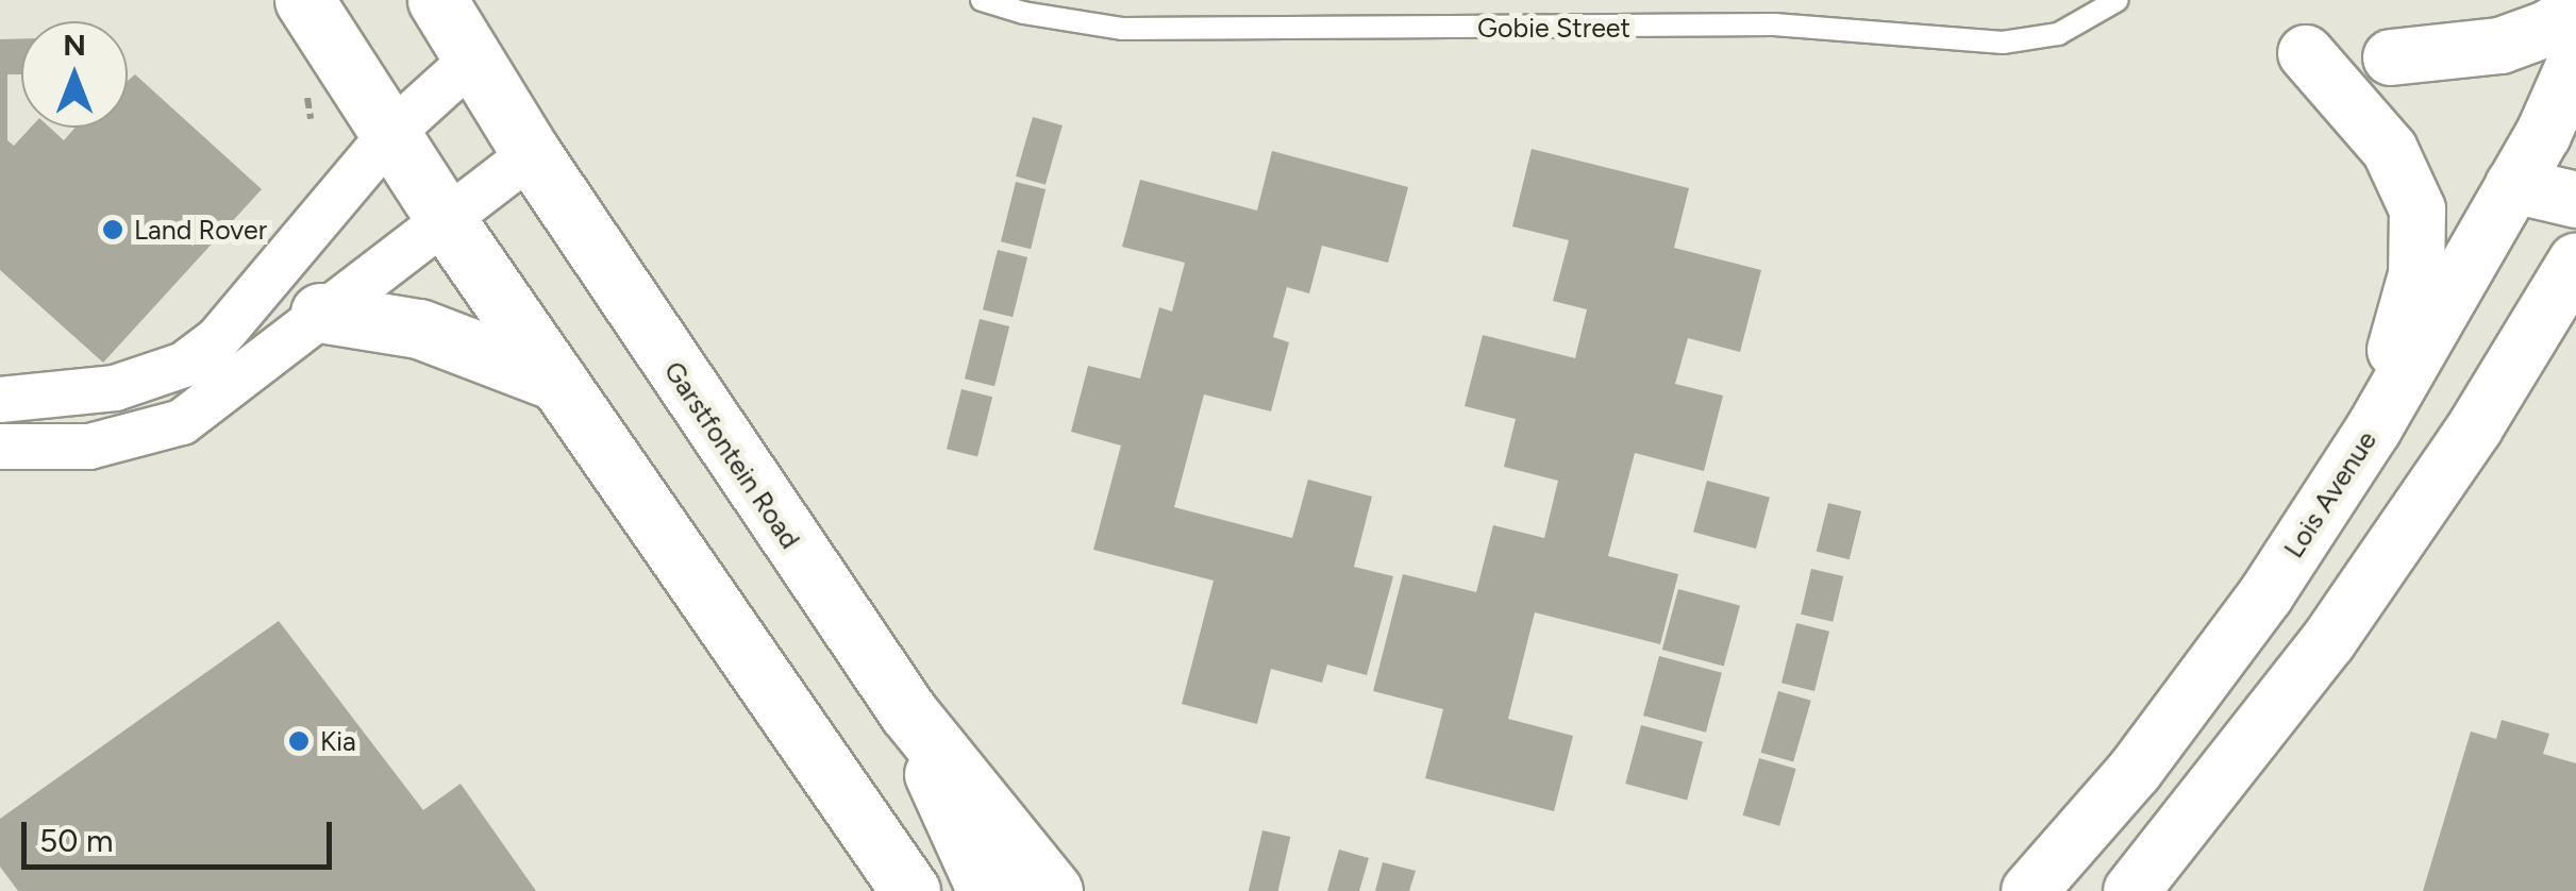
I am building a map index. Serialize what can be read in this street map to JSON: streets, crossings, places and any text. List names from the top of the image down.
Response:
{
  "streets": {
    "main road": ["Garstfontein Road"],
    "street": ["Lois Avenue"],
    "lane": ["Gobie Street"]
  },
  "places": ["Land Rover", "Kia"],
  "scale_bar": "50 m",
  "north": "top"
}
